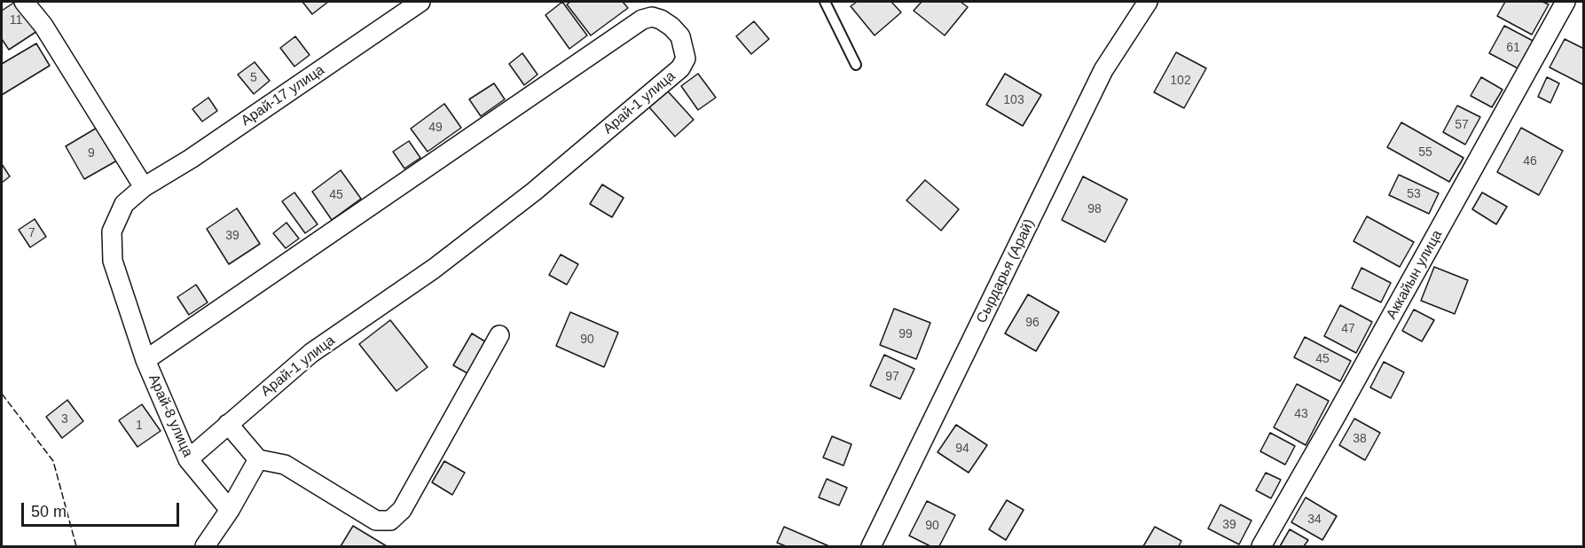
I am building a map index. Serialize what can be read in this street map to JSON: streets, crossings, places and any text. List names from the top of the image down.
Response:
{
  "streets": {
    "street": [
      "Арай-17 улица",
      "Арай-1 улица",
      "Сырдарья (Арай)",
      "Аккайын улица",
      "Арай-8 улица"
    ]
  },
  "crossings": [
    ["Арай-17 улица", "Арай-8 улица"],
    ["Арай-1 улица", "Арай-8 улица"]
  ],
  "house_numbers": [
    "11",
    "61",
    "5",
    "102",
    "103",
    "57",
    "49",
    "55",
    "9",
    "46",
    "53",
    "45",
    "98",
    "7",
    "39",
    "96",
    "47",
    "99",
    "90",
    "45",
    "97",
    "43",
    "3",
    "1",
    "38",
    "94",
    "34",
    "39",
    "90"
  ],
  "scale_bar": "50 m"
}
